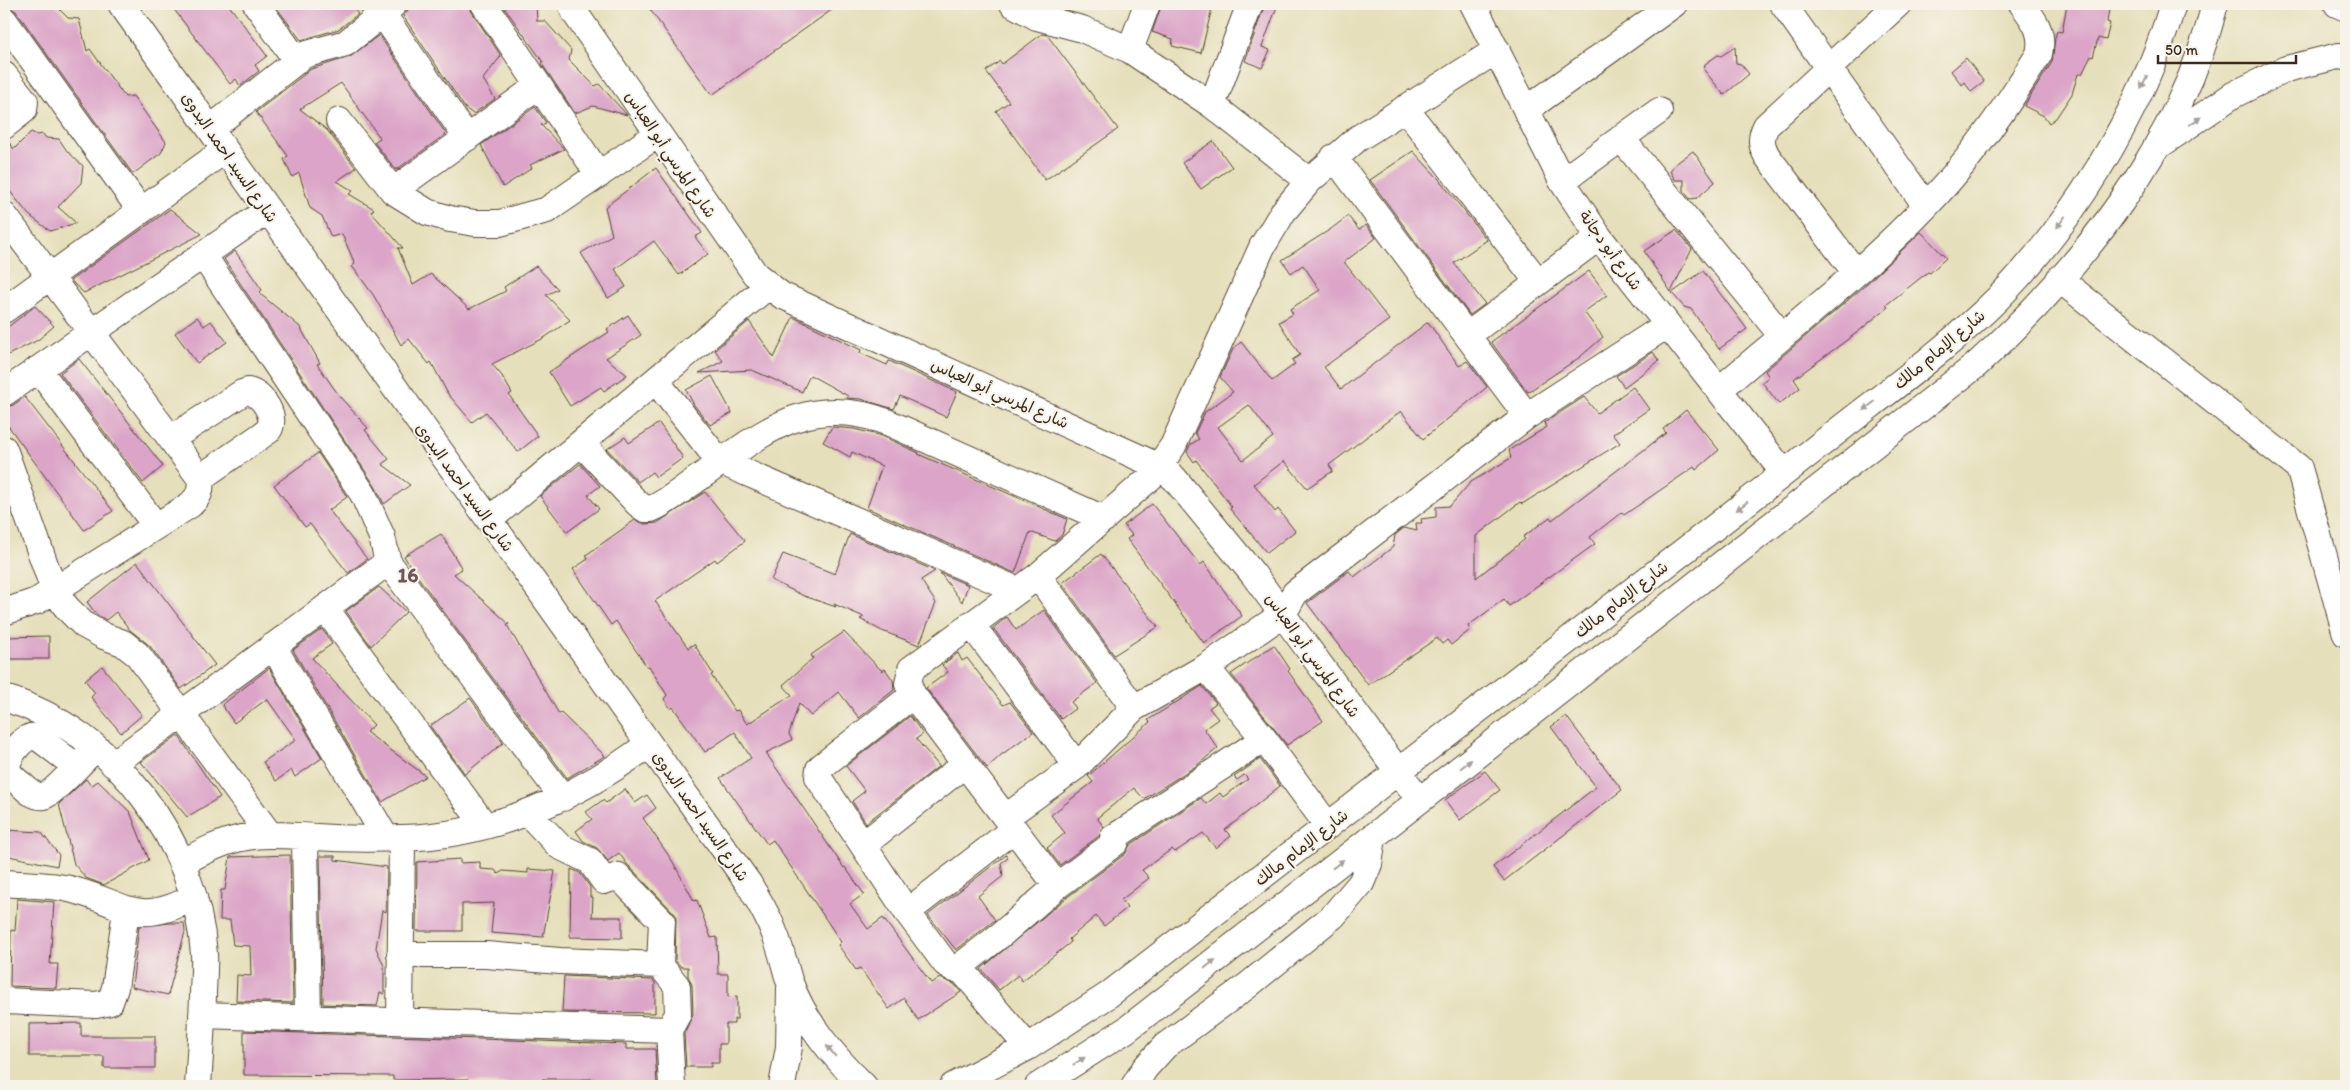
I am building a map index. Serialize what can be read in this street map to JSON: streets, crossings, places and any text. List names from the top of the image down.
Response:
{
  "streets": {
    "street": [
      "شارع المرسي أبو العباس",
      "شارع السيد احمد البدوى",
      "شارع أبو دجانة",
      "شارع الإمام مالك"
    ]
  },
  "crossings": [
    ["شارع المرسي أبو العباس", "شارع الإمام مالك"],
    ["شارع أبو دجانة", "شارع الإمام مالك"]
  ],
  "districts": ["16"],
  "scale_bar": "50 m"
}
